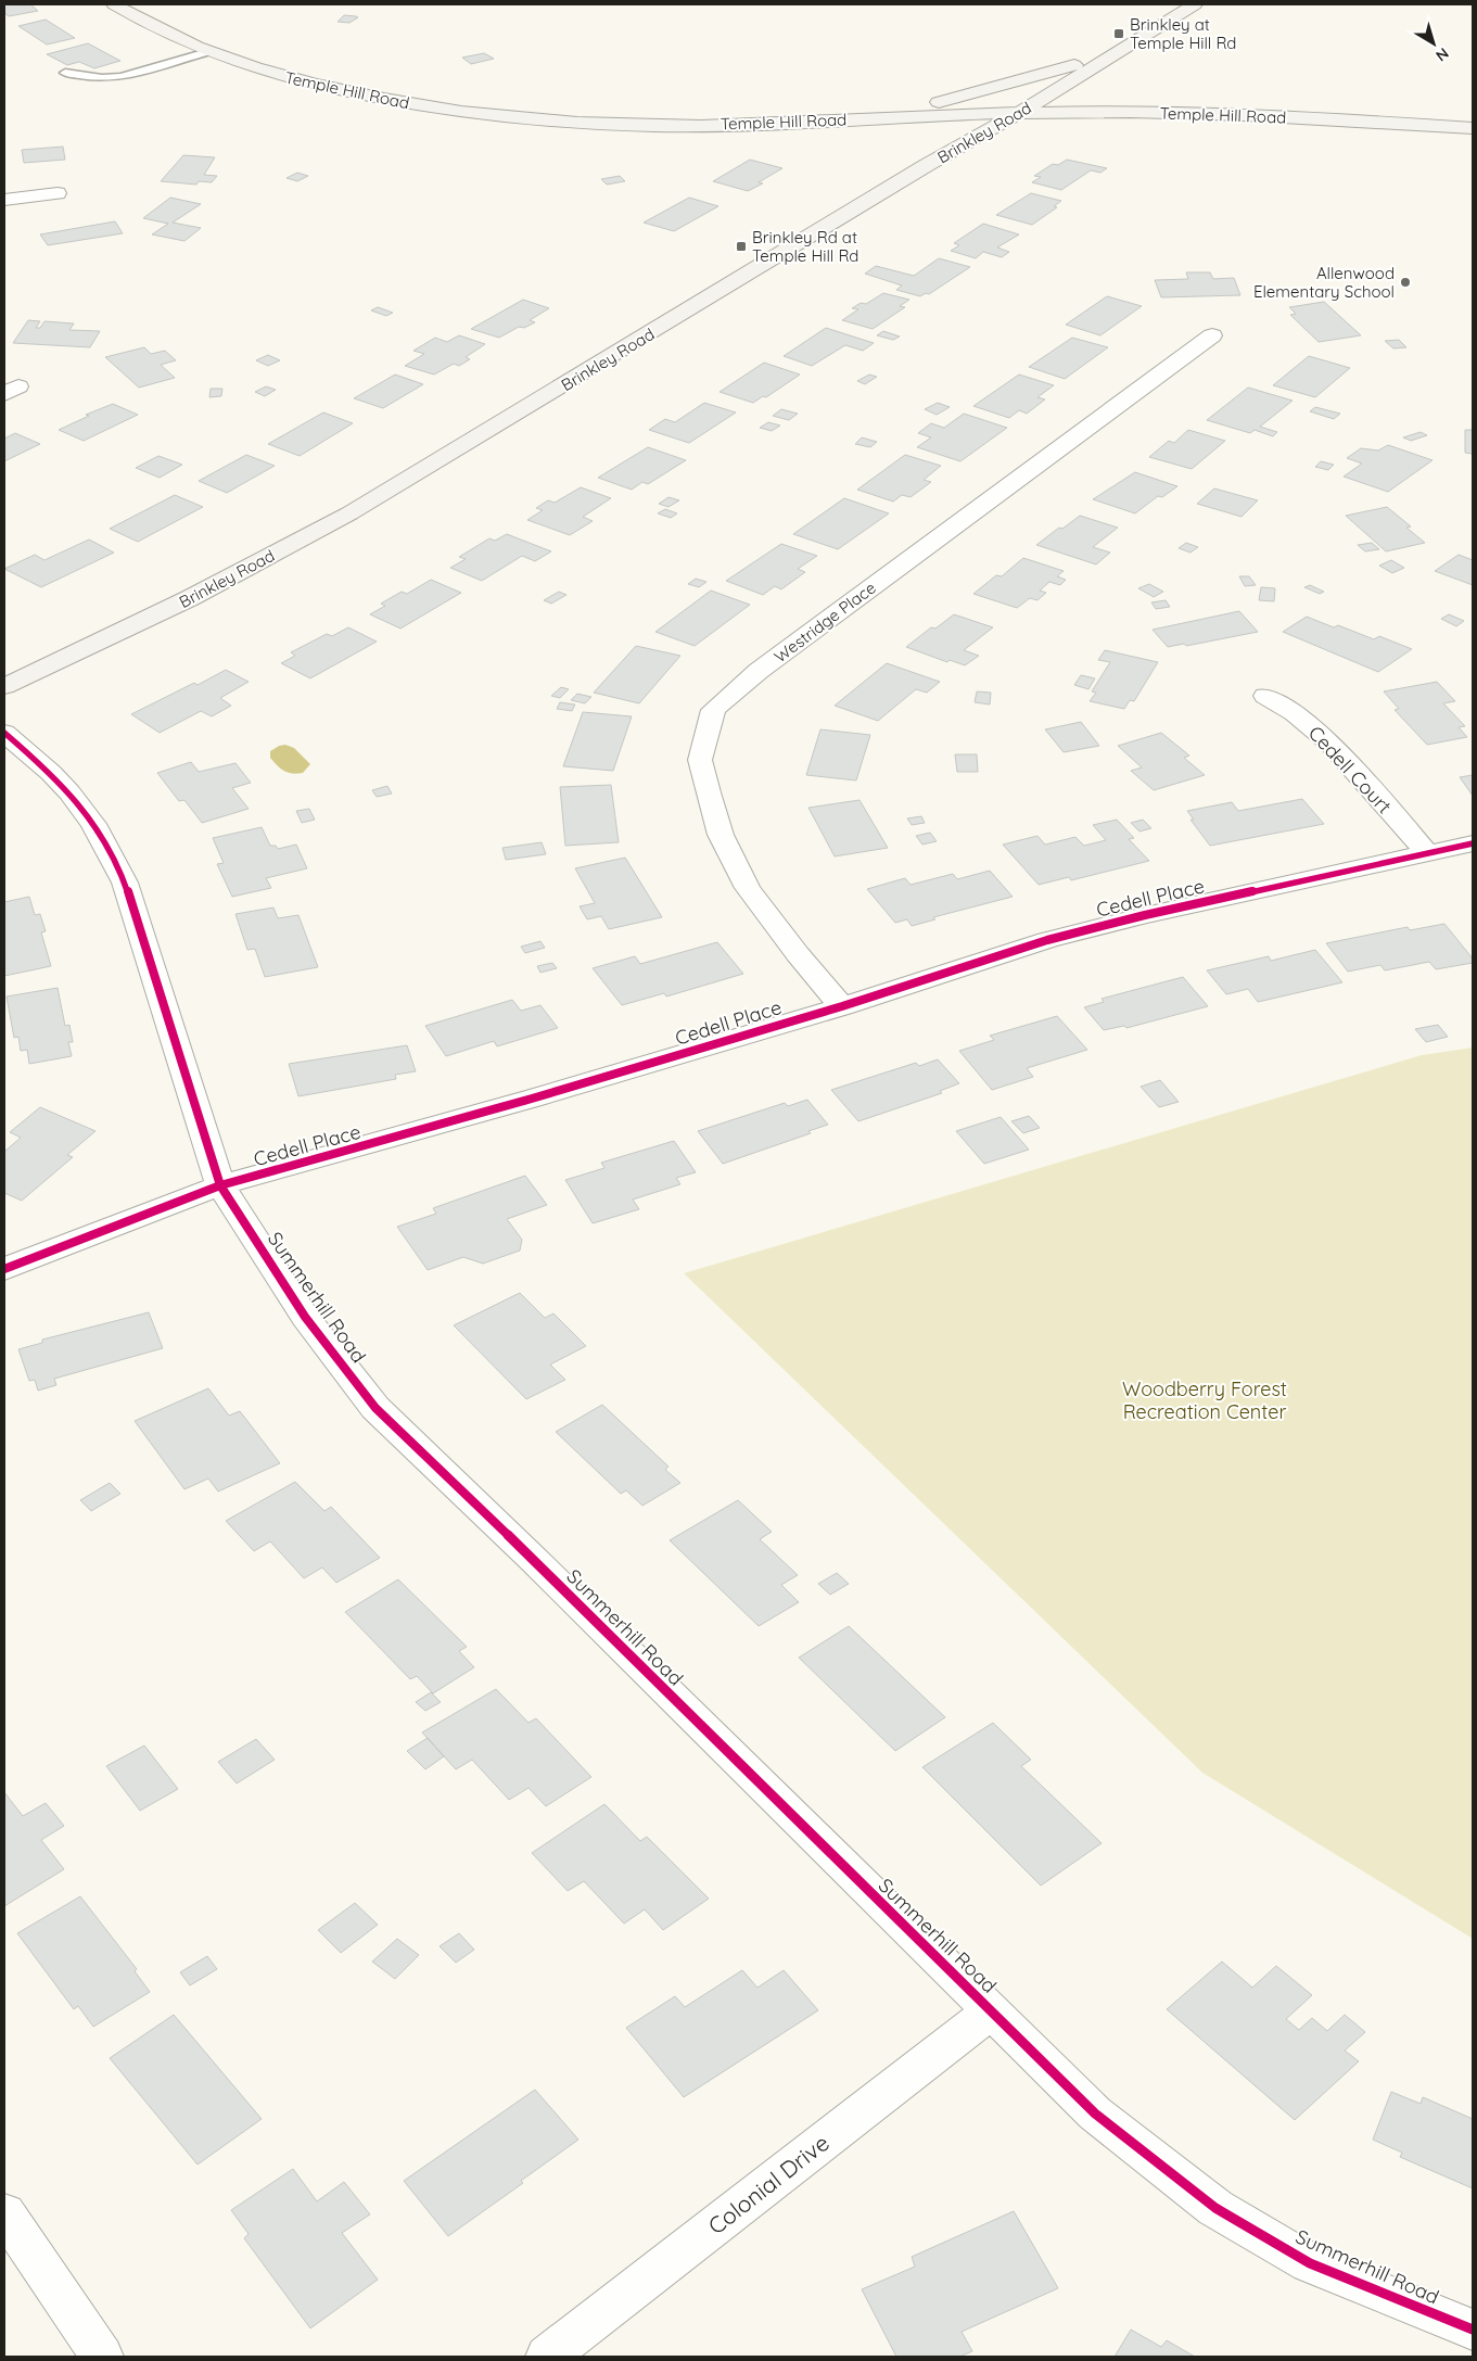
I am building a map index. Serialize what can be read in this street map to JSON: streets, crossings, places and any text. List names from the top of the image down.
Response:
{
  "streets": {
    "main road": ["Temple Hill Road", "Brinkley Road"],
    "street": [
      "Westridge Place",
      "Cedell Court",
      "Cedell Place",
      "Summerhill Road",
      "Colonial Drive"
    ]
  },
  "crossings": [
    ["Temple Hill Road", "Brinkley Road"],
    ["Westridge Place", "Cedell Place"],
    ["Cedell Court", "Cedell Place"],
    ["Cedell Place", "Summerhill Road"],
    ["Summerhill Road", "Colonial Drive"]
  ],
  "parks": ["Woodberry Forest Recreation Center"],
  "places": {
    "transit": ["Brinkley at Temple Hill Rd", "Brinkley Rd at Temple Hill Rd"],
    "other": ["Allenwood Elementary School"]
  },
  "north": "bottom right"
}
